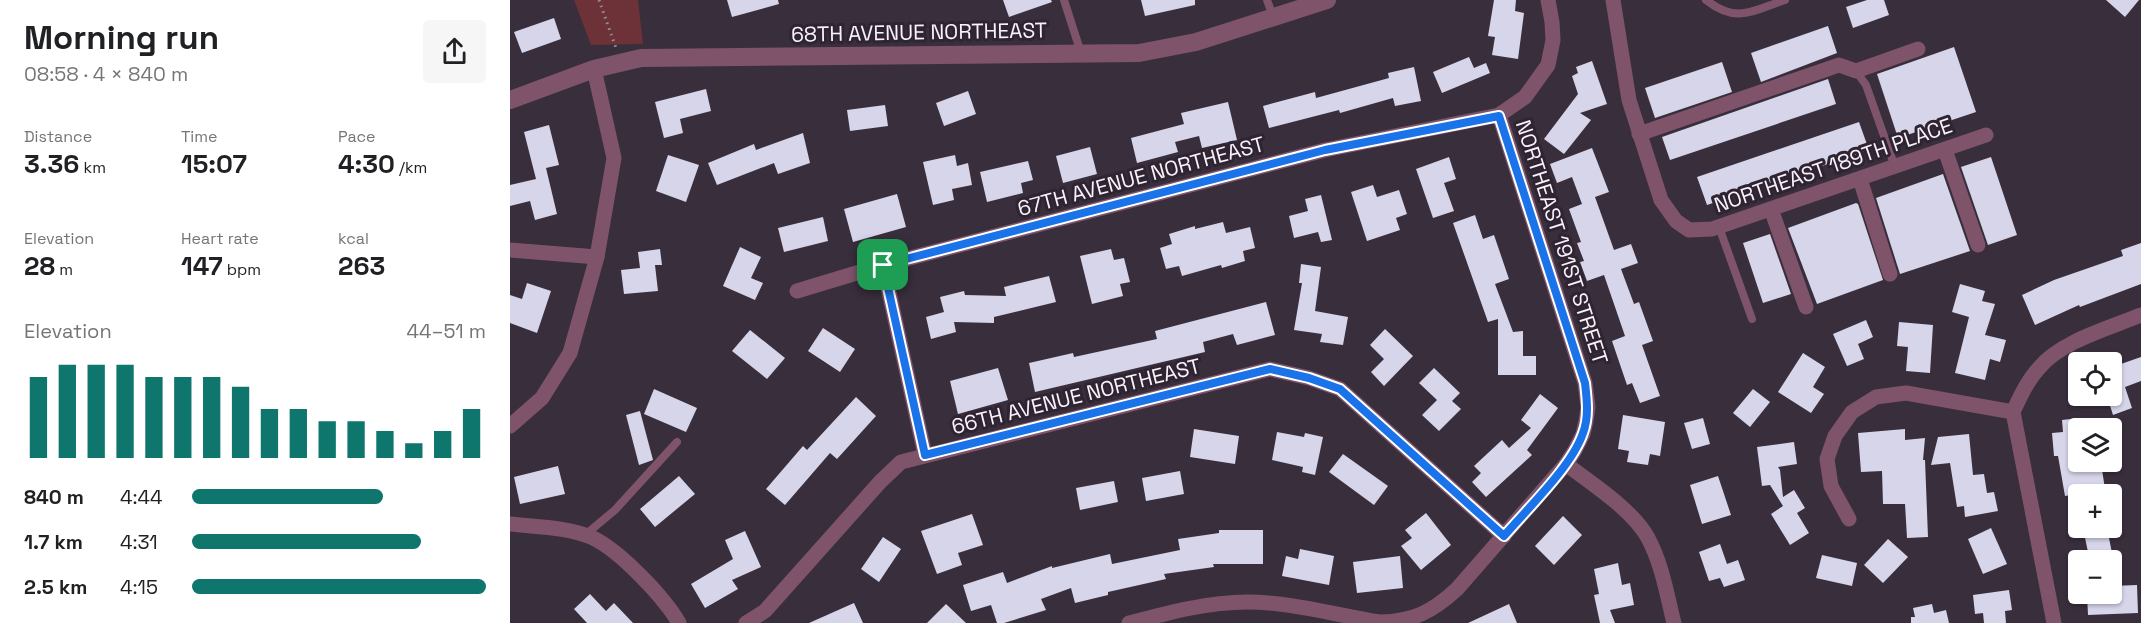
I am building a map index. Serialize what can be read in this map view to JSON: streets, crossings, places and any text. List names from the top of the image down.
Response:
{
  "streets": {
    "street": [
      "68TH AVENUE NORTHEAST",
      "NORTHEAST 189TH PLACE",
      "67TH AVENUE NORTHEAST",
      "NORTHEAST 191ST STREET",
      "66TH AVENUE NORTHEAST"
    ]
  },
  "crossings": [
    ["67TH AVENUE NORTHEAST", "NORTHEAST 191ST STREET"],
    ["NORTHEAST 191ST STREET", "66TH AVENUE NORTHEAST"]
  ],
  "page": {
    "heading": ["Morning run", "08:58 · 4 × 840 m"],
    "stats": [
      ["Distance", "3.36 km"],
      ["Time", "15:07"],
      ["Pace", "4:30 /km"],
      ["Elevation", "28 m"],
      ["Heart rate", "147 bpm"],
      ["kcal", "263"]
    ],
    "chart": ["Elevation", "44–51 m"],
    "map_buttons": ["+", "−"],
    "list": [
      {
        "name": "840 m",
        "note": "4:44"
      },
      {
        "name": "1.7 km",
        "note": "4:31"
      },
      {
        "name": "2.5 km",
        "note": "4:15"
      }
    ]
  }
}
